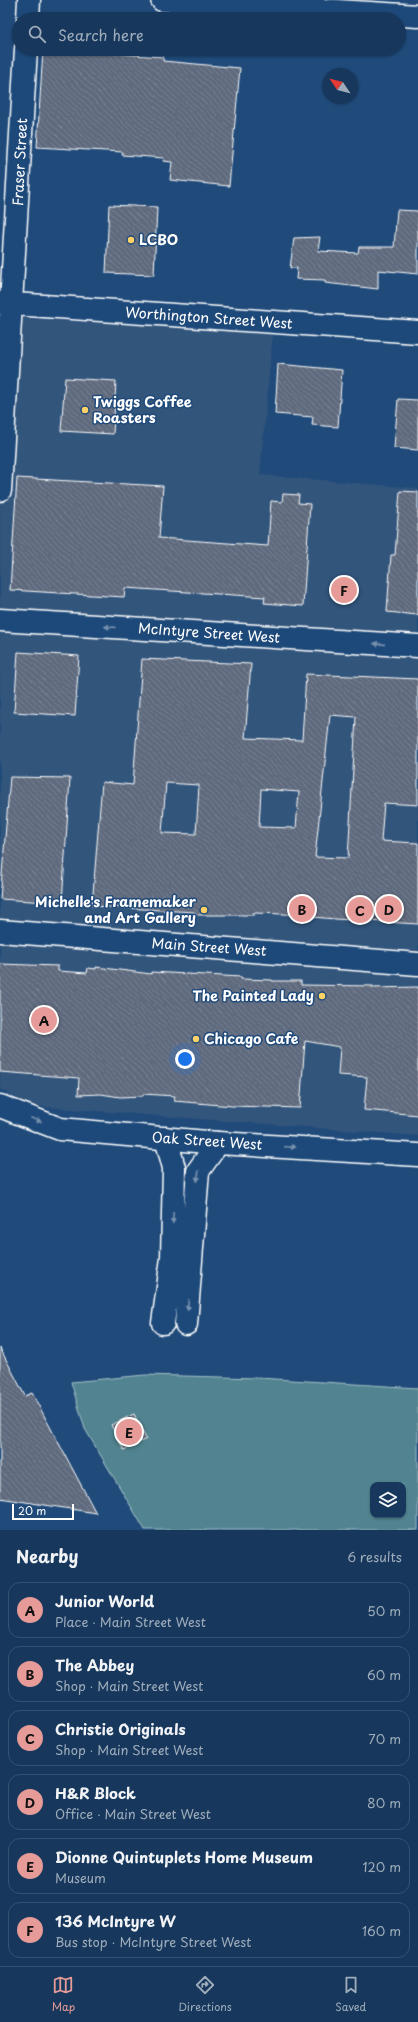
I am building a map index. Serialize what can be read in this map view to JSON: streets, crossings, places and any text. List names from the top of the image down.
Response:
{
  "streets": {
    "street": [
      "Fraser Street",
      "Worthington Street West",
      "McIntyre Street West",
      "Main Street West",
      "Oak Street West"
    ]
  },
  "crossings": [
    ["Fraser Street", "Worthington Street West"]
  ],
  "one_way": ["McIntyre Street West", "Oak Street West"],
  "places": [
    "LCBO",
    "Twiggs Coffee Roasters",
    "Michelle's Framemaker and Art Gallery",
    "The Painted Lady",
    "Chicago Cafe"
  ],
  "scale_bar": "20 m",
  "north": "top left",
  "page": {
    "search": "Search here",
    "pins": [
      "F",
      "B",
      "D",
      "C",
      "A",
      "E"
    ],
    "scale": "20 m",
    "heading": ["Nearby", "6 results"],
    "list": [
      {
        "mark": "A",
        "name": "Junior World",
        "note": "Place · Main Street West",
        "value": "50 m"
      },
      {
        "mark": "B",
        "name": "The Abbey",
        "note": "Shop · Main Street West",
        "value": "60 m"
      },
      {
        "mark": "C",
        "name": "Christie Originals",
        "note": "Shop · Main Street West",
        "value": "70 m"
      },
      {
        "mark": "D",
        "name": "H&R Block",
        "note": "Office · Main Street West",
        "value": "80 m"
      },
      {
        "mark": "E",
        "name": "Dionne Quintuplets Home Museum",
        "note": "Museum",
        "value": "120 m"
      },
      {
        "mark": "F",
        "name": "136 McIntyre W",
        "note": "Bus stop · McIntyre Street West",
        "value": "160 m"
      }
    ],
    "nav": ["Map", "Directions", "Saved"]
  }
}
